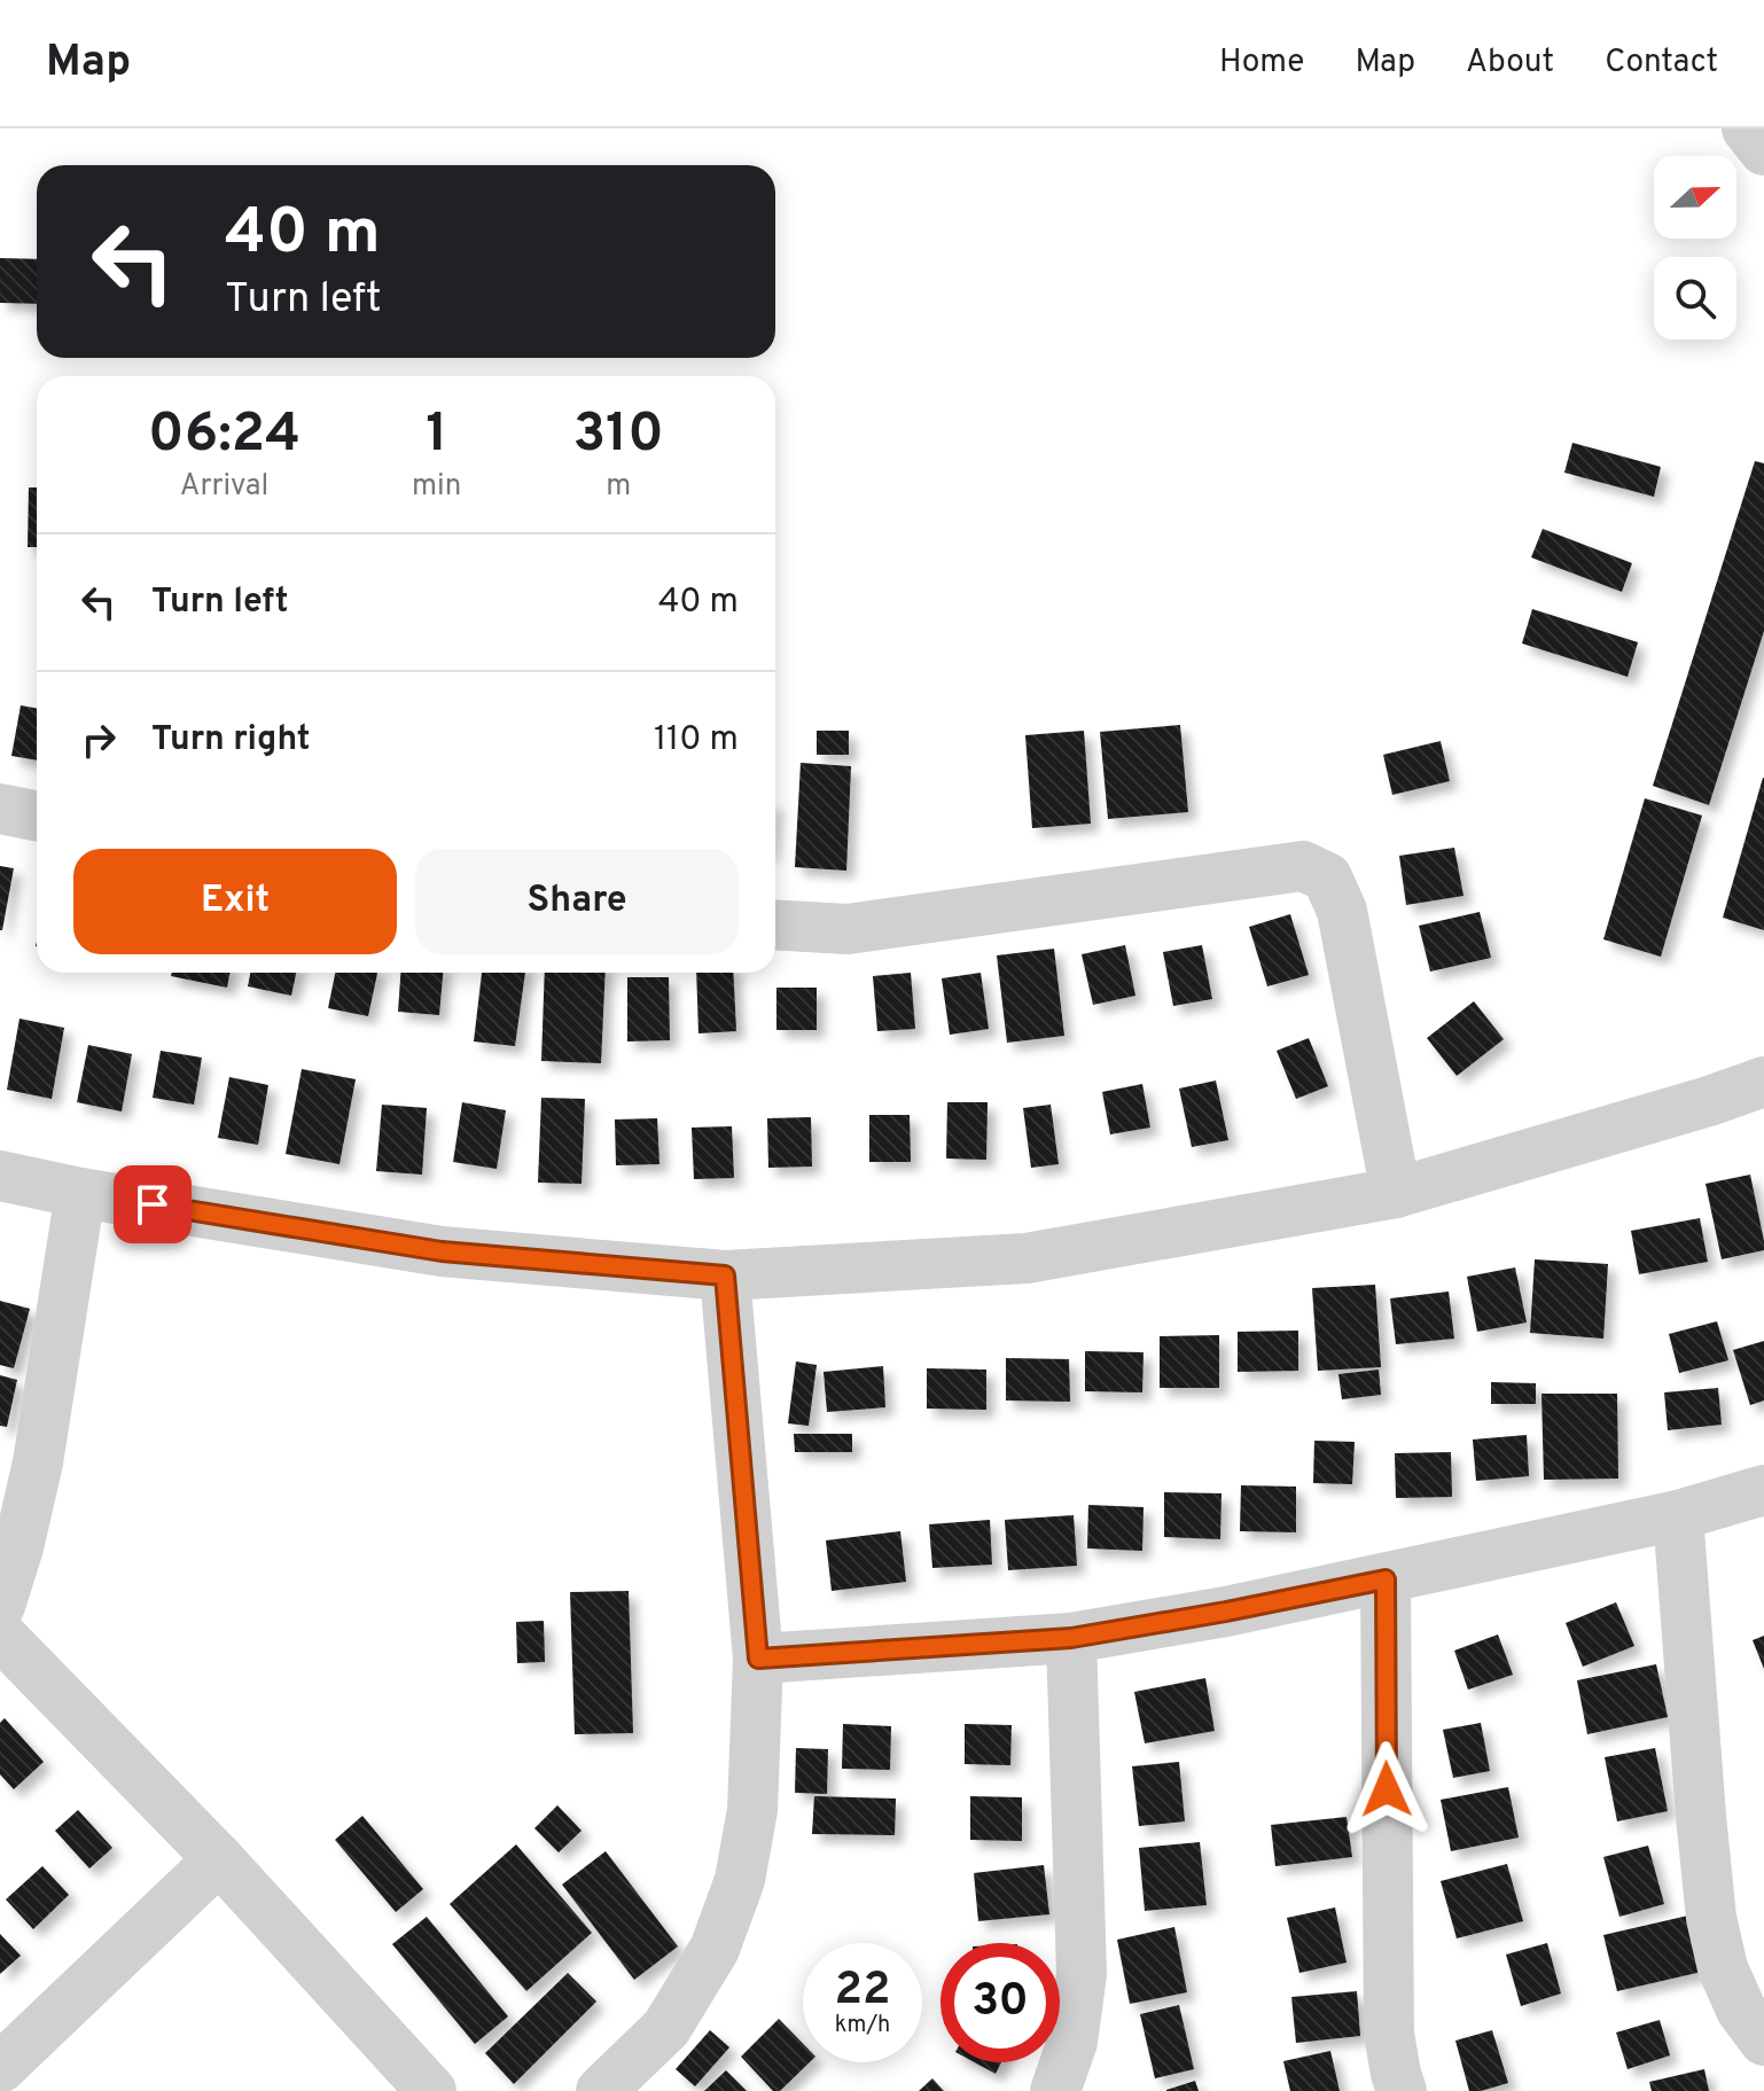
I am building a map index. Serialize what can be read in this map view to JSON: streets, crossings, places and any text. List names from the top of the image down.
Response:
{
  "north": "right",
  "page": {
    "header": "Map",
    "nav": [
      "Home",
      "Map",
      "About",
      "Contact"
    ],
    "turn": ["40 m", "Turn left"],
    "eta": [
      "06:24",
      "Arrival",
      "1",
      "min",
      "310",
      "m"
    ],
    "list": [
      {
        "name": "Turn left",
        "value": "40 m"
      },
      {
        "name": "Turn right",
        "value": "110 m"
      }
    ],
    "buttons": ["Exit", "Share"],
    "speed": "22 km/h",
    "limit": "30"
  }
}
